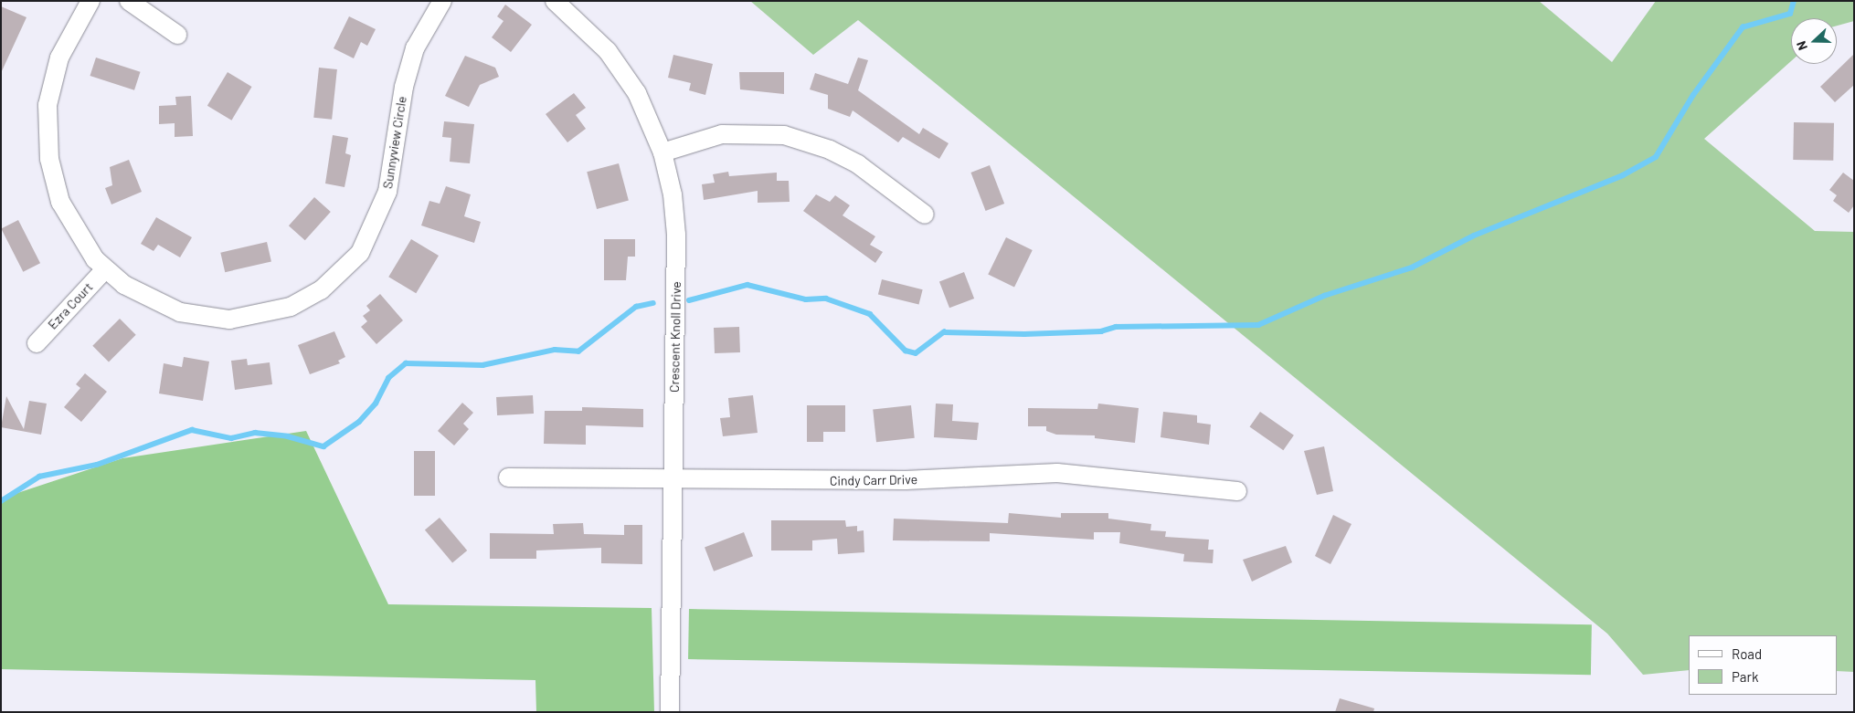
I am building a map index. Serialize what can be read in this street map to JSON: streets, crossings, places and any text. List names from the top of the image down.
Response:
{
  "streets": {
    "street": [
      "Sunnyview Circle",
      "Ezra Court",
      "Crescent Knoll Drive",
      "Cindy Carr Drive"
    ]
  },
  "crossings": [
    ["Sunnyview Circle", "Ezra Court"],
    ["Crescent Knoll Drive", "Cindy Carr Drive"]
  ],
  "legend": ["Road", "Park"],
  "north": "left"
}
